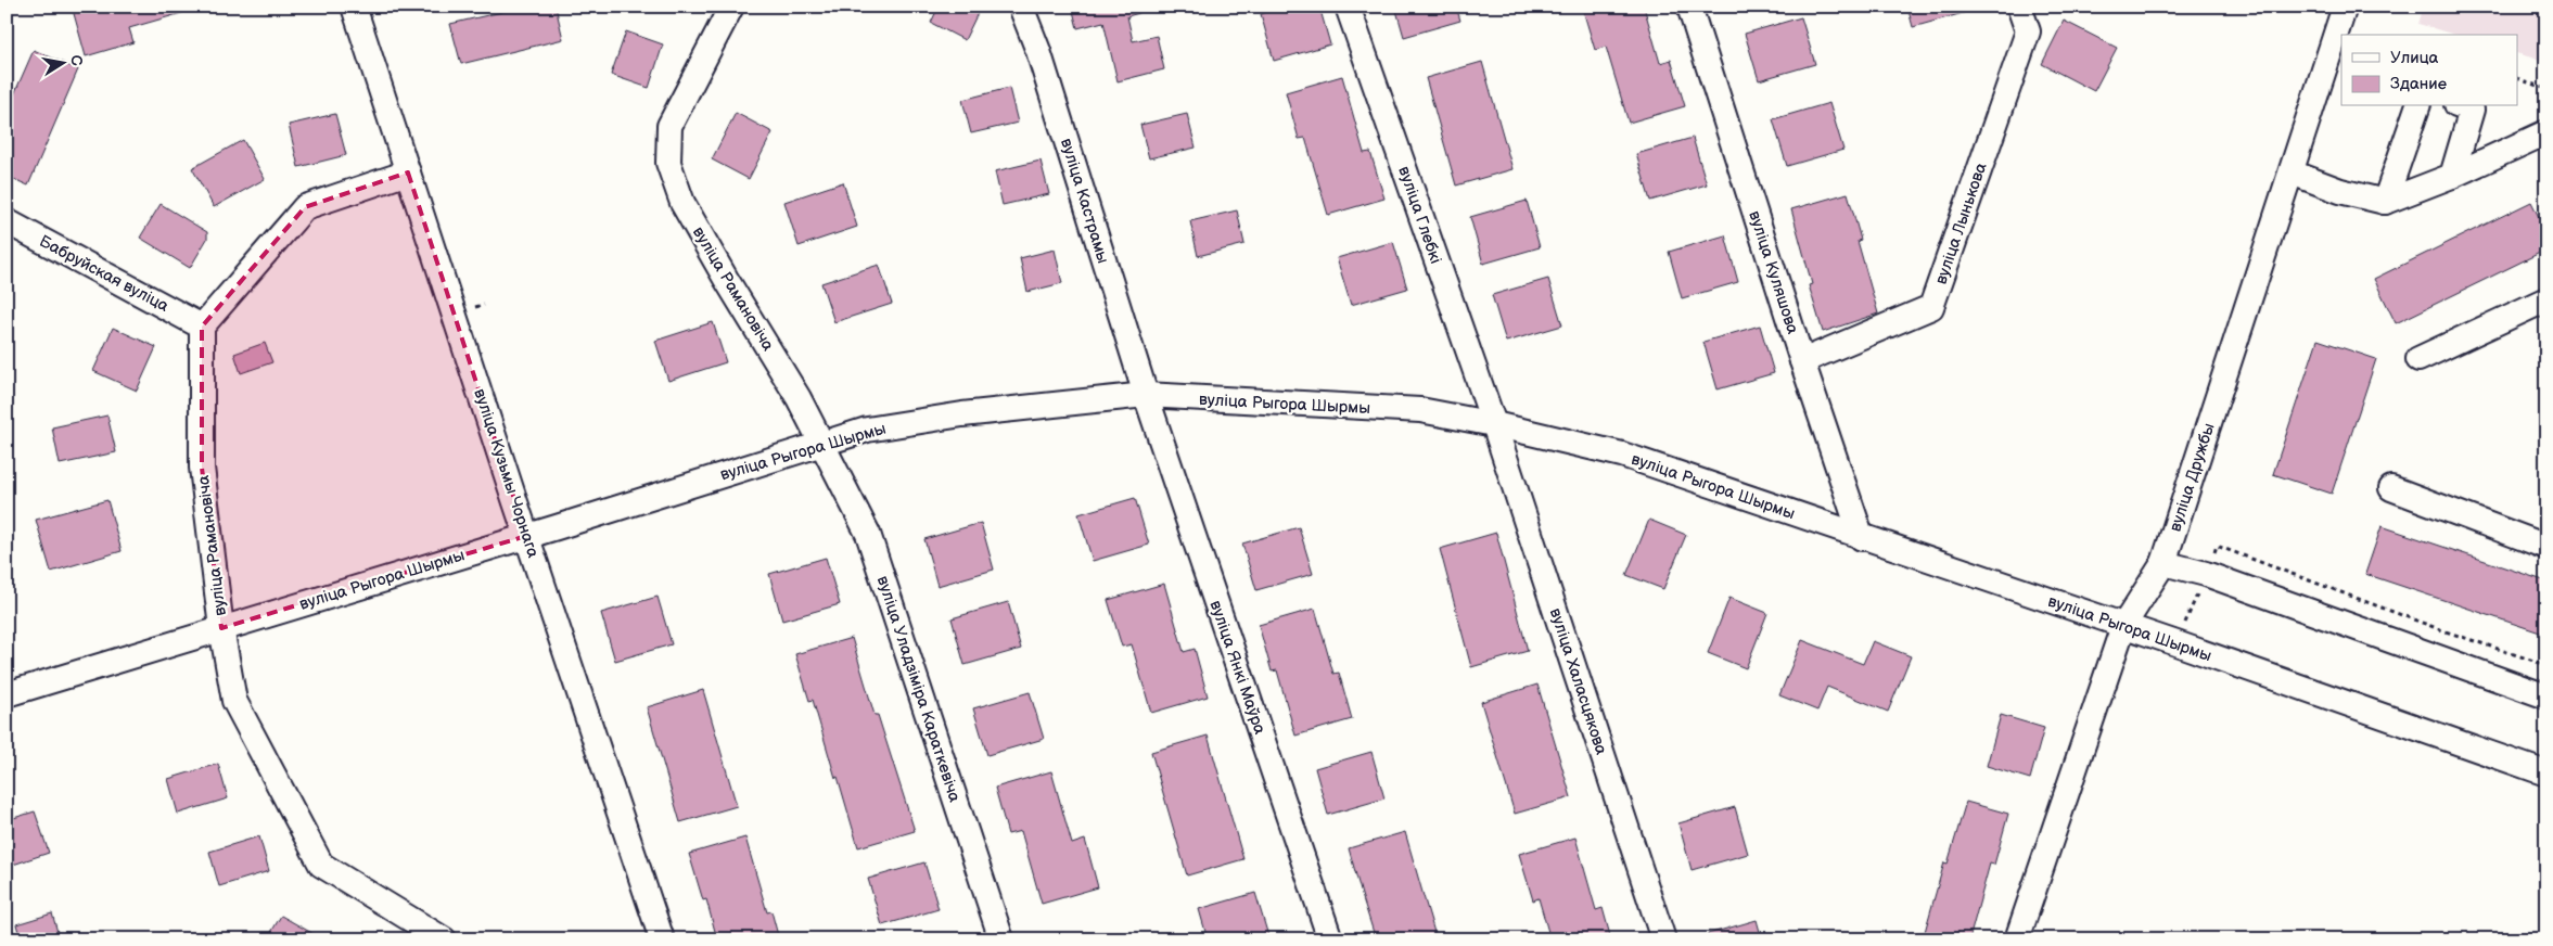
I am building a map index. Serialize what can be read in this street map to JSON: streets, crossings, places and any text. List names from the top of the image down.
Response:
{
  "streets": {
    "street": [
      "вуліца Кастрамы",
      "вуліца Глебкі",
      "вуліца Лынькова",
      "вуліца Куляшова",
      "Бабруйская вуліца",
      "вуліца Рамановіча",
      "вуліца Рыгора Шырмы",
      "вуліца Кузьмы Чорнага",
      "вуліца Дружбы",
      "вуліца Янкі Маўра",
      "вуліца Халасцякова",
      "вуліца Уладзіміра Караткевіча"
    ]
  },
  "crossings": [
    ["вуліца Кастрамы", "вуліца Рыгора Шырмы"],
    ["вуліца Кастрамы", "вуліца Янкі Маўра"],
    ["вуліца Глебкі", "вуліца Рыгора Шырмы"],
    ["вуліца Глебкі", "вуліца Халасцякова"],
    ["вуліца Лынькова", "вуліца Куляшова"],
    ["вуліца Куляшова", "вуліца Рыгора Шырмы"],
    ["Бабруйская вуліца", "вуліца Рамановіча"],
    ["вуліца Рамановіча", "вуліца Рыгора Шырмы"],
    ["вуліца Рамановіча", "вуліца Уладзіміра Караткевіча"],
    ["вуліца Рыгора Шырмы", "вуліца Кузьмы Чорнага"],
    ["вуліца Рыгора Шырмы", "вуліца Дружбы"],
    ["вуліца Рыгора Шырмы", "вуліца Янкі Маўра"],
    ["вуліца Рыгора Шырмы", "вуліца Халасцякова"],
    ["вуліца Рыгора Шырмы", "вуліца Уладзіміра Караткевіча"]
  ],
  "legend": ["Улица", "Здание"],
  "north": "right"
}
